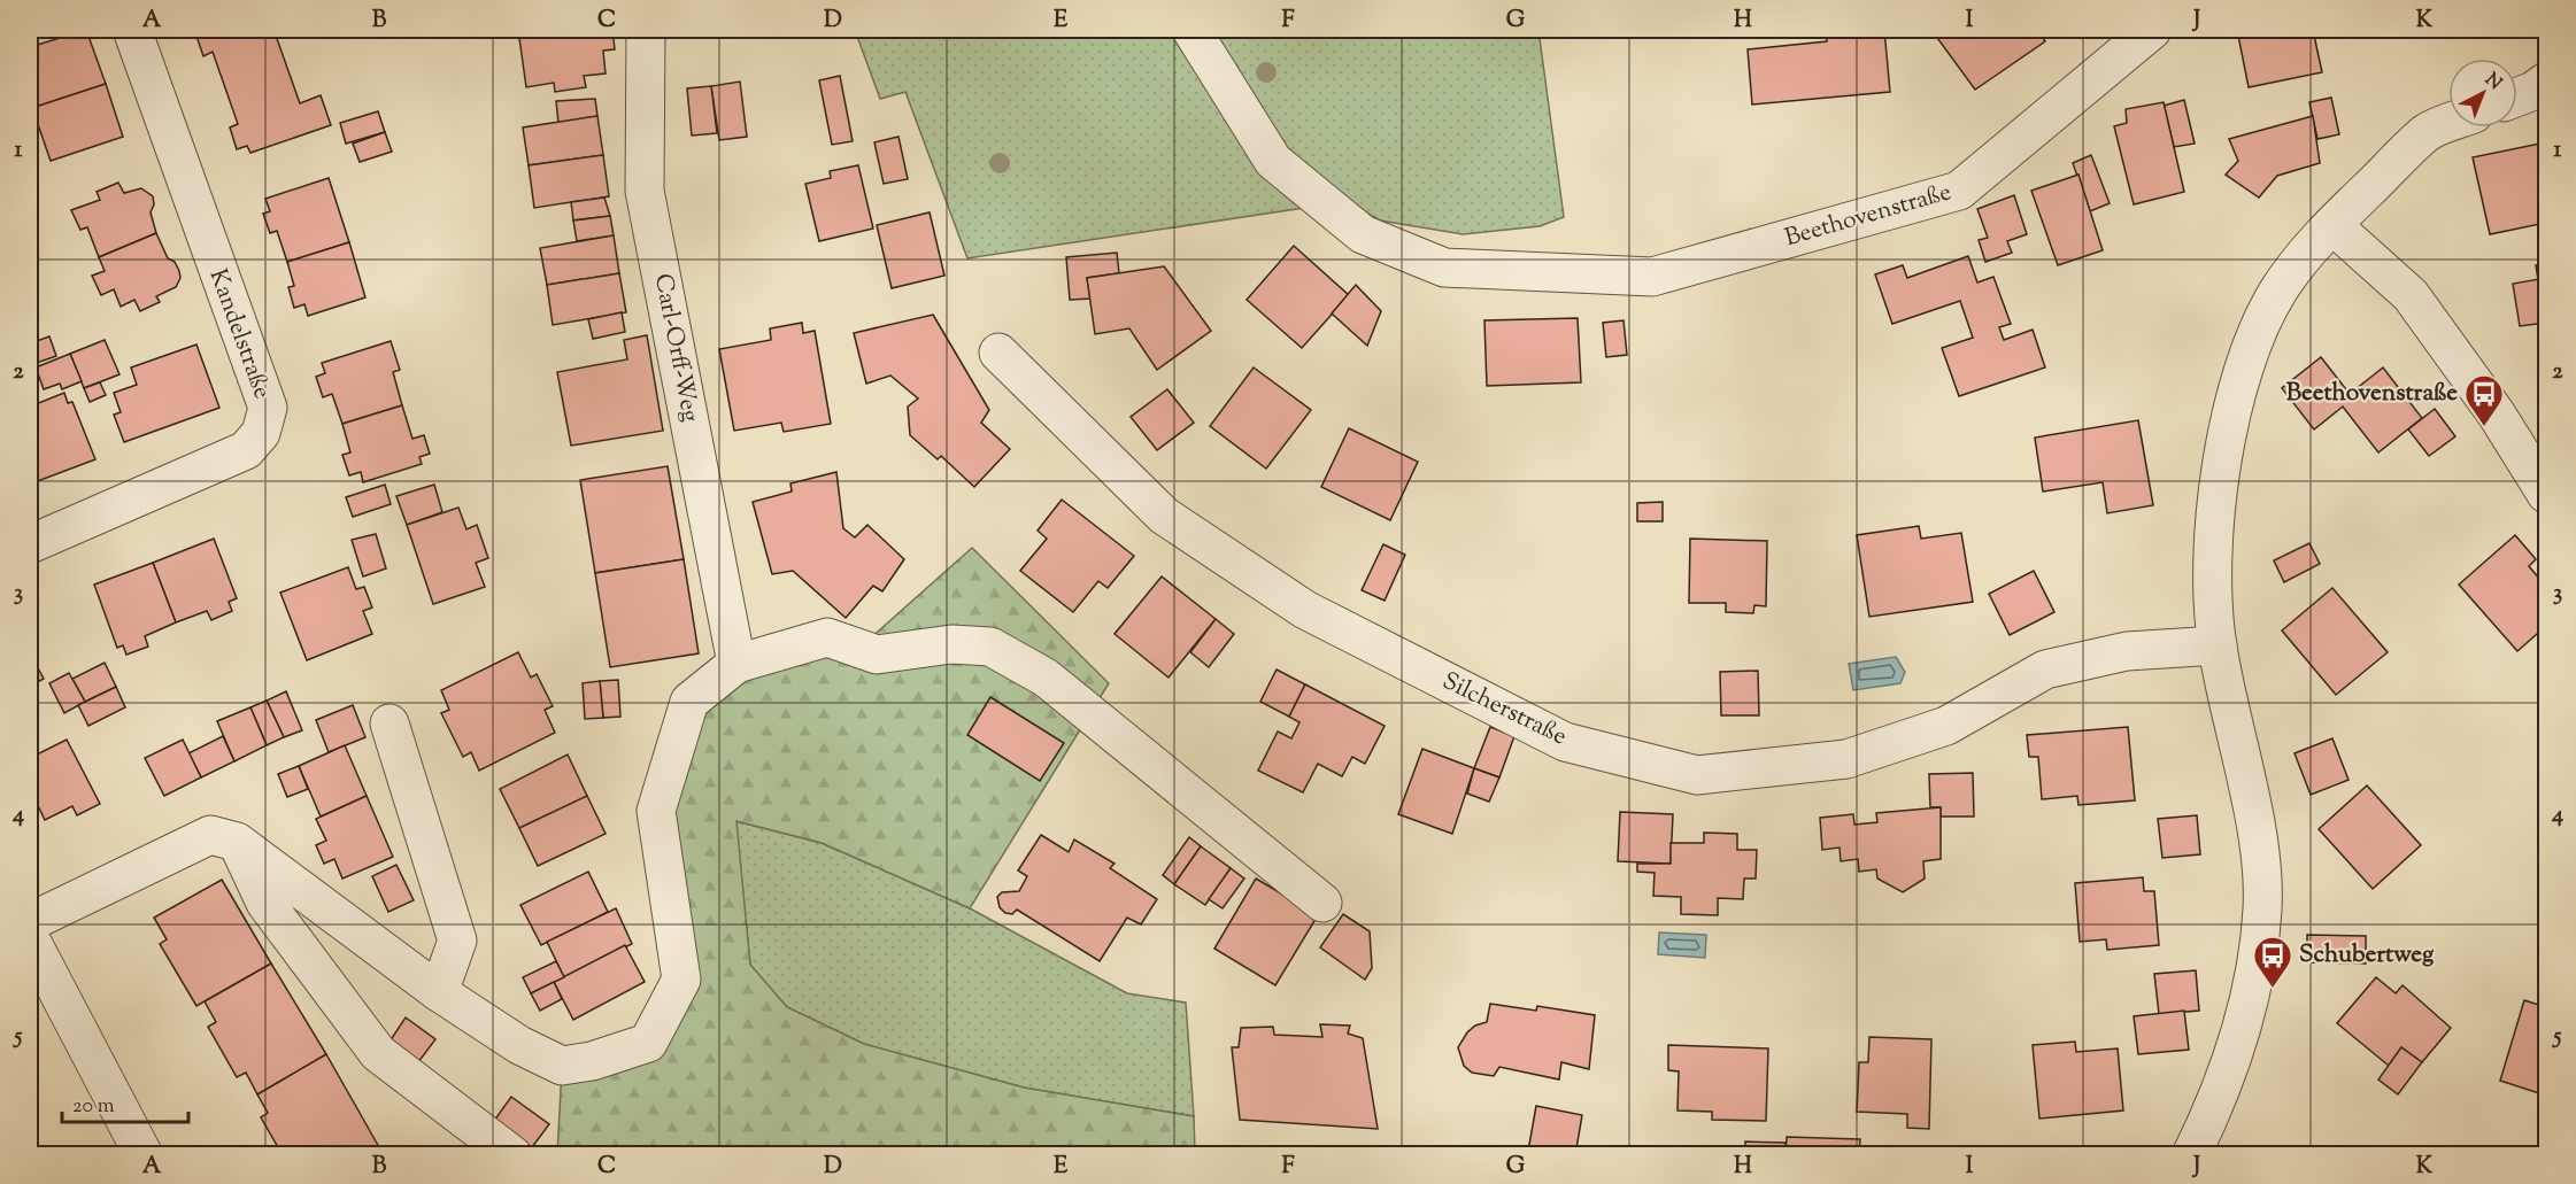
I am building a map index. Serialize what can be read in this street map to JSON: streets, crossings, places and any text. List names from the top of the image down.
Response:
{
  "streets": {
    "street": [
      "Beethovenstraße",
      "Kandelstraße",
      "Carl-Orff-Weg",
      "Silcherstraße"
    ]
  },
  "places": {
    "bus stop": ["Beethovenstraße", "Schubertweg"]
  },
  "scale_bar": "20 m",
  "north": "top right",
  "grid": {
    "columns": [
      "A",
      "B",
      "C",
      "D",
      "E",
      "F",
      "G",
      "H",
      "I",
      "J",
      "K"
    ],
    "rows": [
      "1",
      "2",
      "3",
      "4",
      "5"
    ]
  }
}
